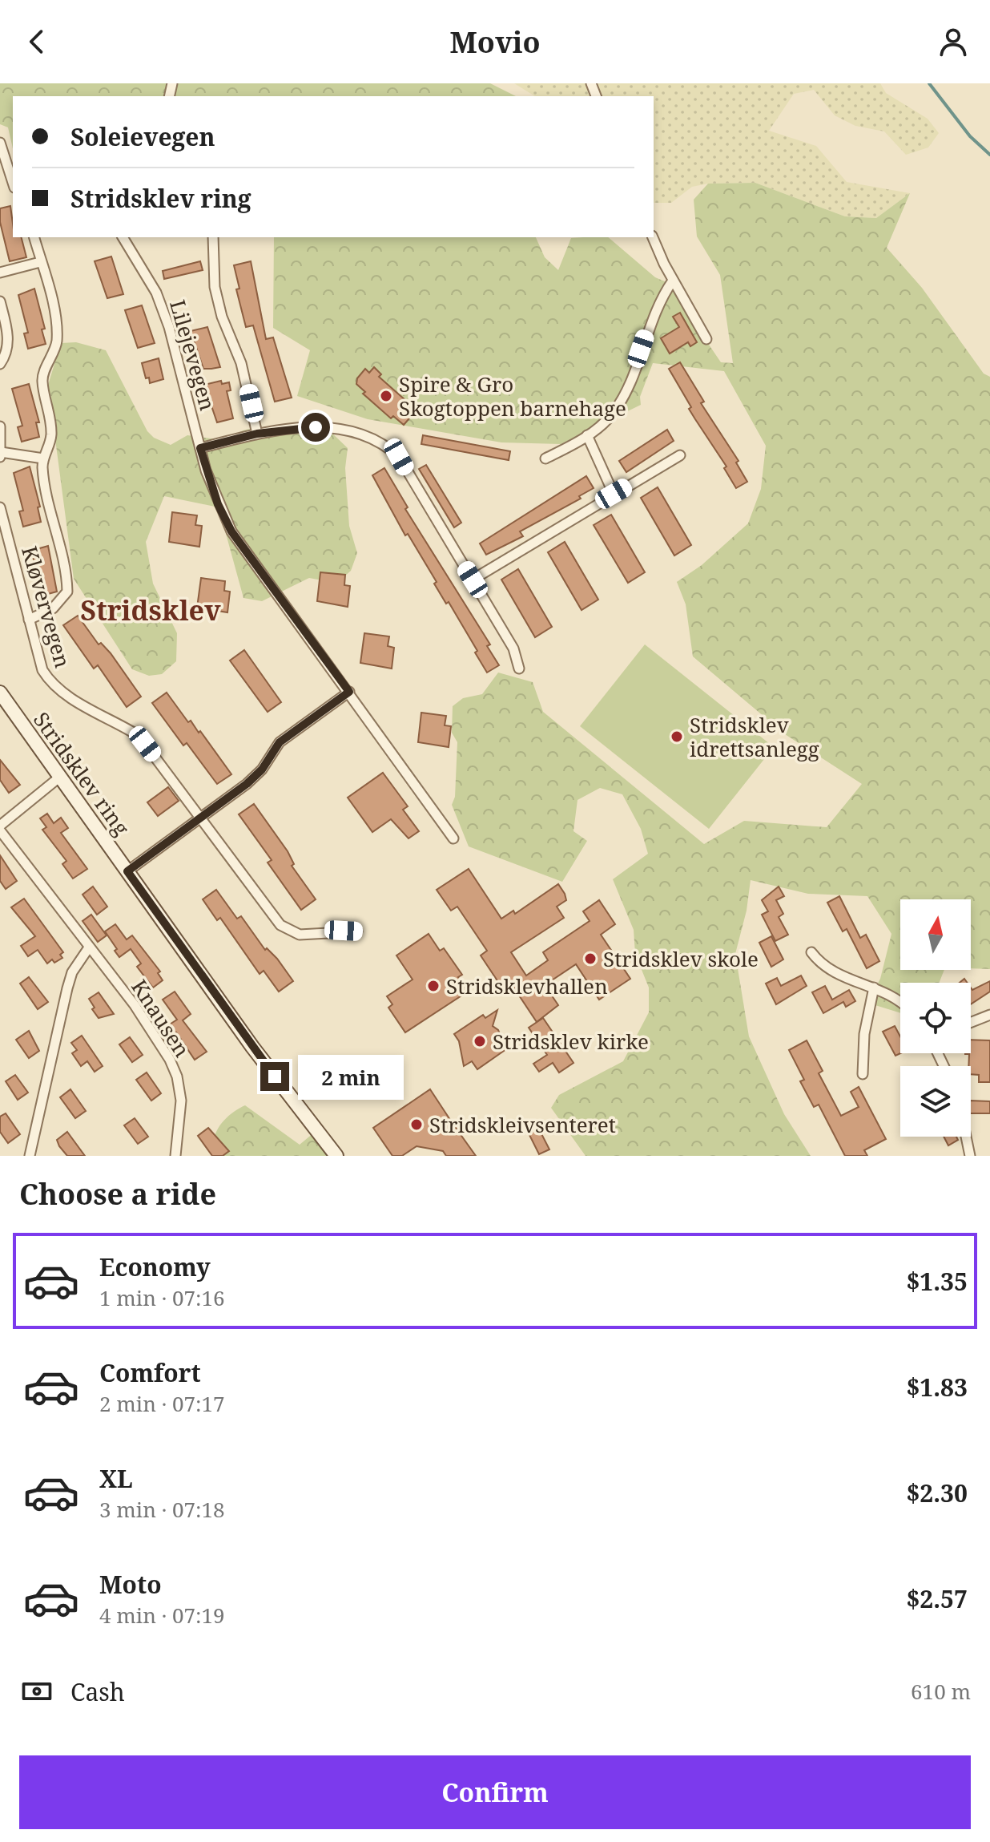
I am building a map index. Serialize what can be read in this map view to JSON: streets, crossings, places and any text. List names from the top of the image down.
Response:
{
  "streets": {
    "street": [
      "Lilejevegen",
      "Kløvervegen",
      "Stridsklev ring",
      "Knausen"
    ]
  },
  "districts": ["Stridsklev"],
  "places": [
    "Spire & Gro Skogtoppen barnehage",
    "Stridsklev idrettsanlegg",
    "Stridsklev skole",
    "Stridsklevhallen",
    "Stridsklev kirke",
    "Stridskleivsenteret"
  ],
  "north": "top",
  "page": {
    "header": "Movio",
    "banner": ["Soleievegen", "Stridsklev ring"],
    "bubble": "2 min",
    "heading": "Choose a ride",
    "list": [
      {
        "name": "Economy",
        "note": "1 min · 07:16",
        "value": "$1.35"
      },
      {
        "name": "Comfort",
        "note": "2 min · 07:17",
        "value": "$1.83"
      },
      {
        "name": "XL",
        "note": "3 min · 07:18",
        "value": "$2.30"
      },
      {
        "name": "Moto",
        "note": "4 min · 07:19",
        "value": "$2.57"
      }
    ],
    "pay": ["Cash", "610 m"],
    "buttons": "Confirm"
  }
}
